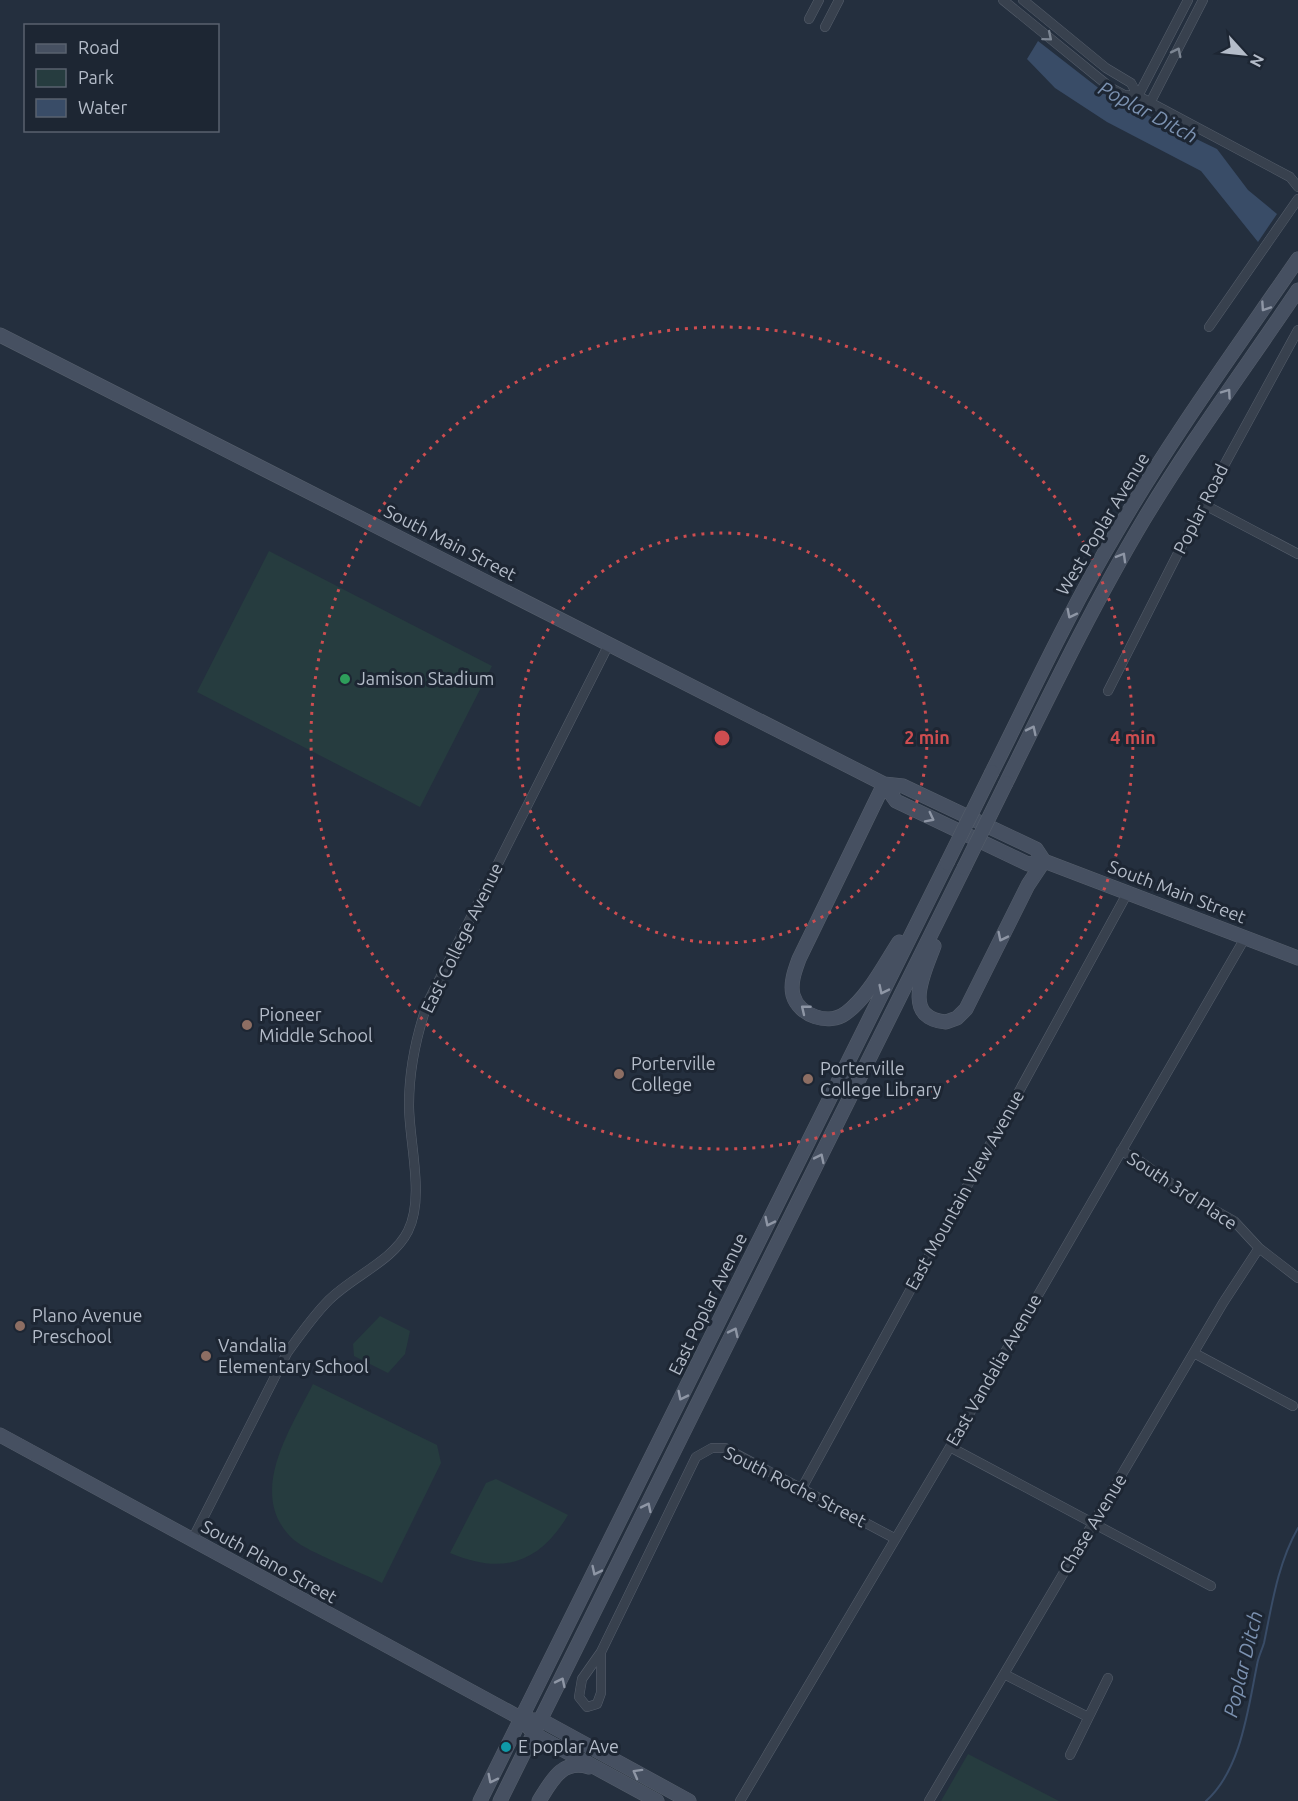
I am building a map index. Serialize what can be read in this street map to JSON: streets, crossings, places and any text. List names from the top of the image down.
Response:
{
  "streets": {
    "main road": [
      "West Poplar Avenue",
      "South Main Street",
      "East Poplar Avenue",
      "South Plano Street"
    ],
    "street": [
      "Poplar Road",
      "East College Avenue",
      "East Mountain View Avenue",
      "South 3rd Place",
      "East Vandalia Avenue",
      "South Roche Street",
      "Chase Avenue"
    ]
  },
  "crossings": [
    ["West Poplar Avenue", "East Poplar Avenue"],
    ["South Main Street", "East College Avenue"],
    ["South Main Street", "East Mountain View Avenue"],
    ["South Main Street", "East Vandalia Avenue"],
    ["East College Avenue", "South Plano Street"],
    ["East Mountain View Avenue", "South Roche Street"],
    ["South 3rd Place", "East Vandalia Avenue"],
    ["South 3rd Place", "Chase Avenue"],
    ["East Poplar Avenue", "South Plano Street"],
    ["East Vandalia Avenue", "South Roche Street"]
  ],
  "water": ["Poplar Ditch"],
  "places": [
    "Jamison Stadium",
    "Pioneer Middle School",
    "Porterville College",
    "Porterville College Library",
    "Plano Avenue Preschool",
    "Vandalia Elementary School",
    "E poplar Ave"
  ],
  "legend": ["Road", "Park", "Water"],
  "north": "bottom right",
  "rings": ["2 min", "4 min"]
}
